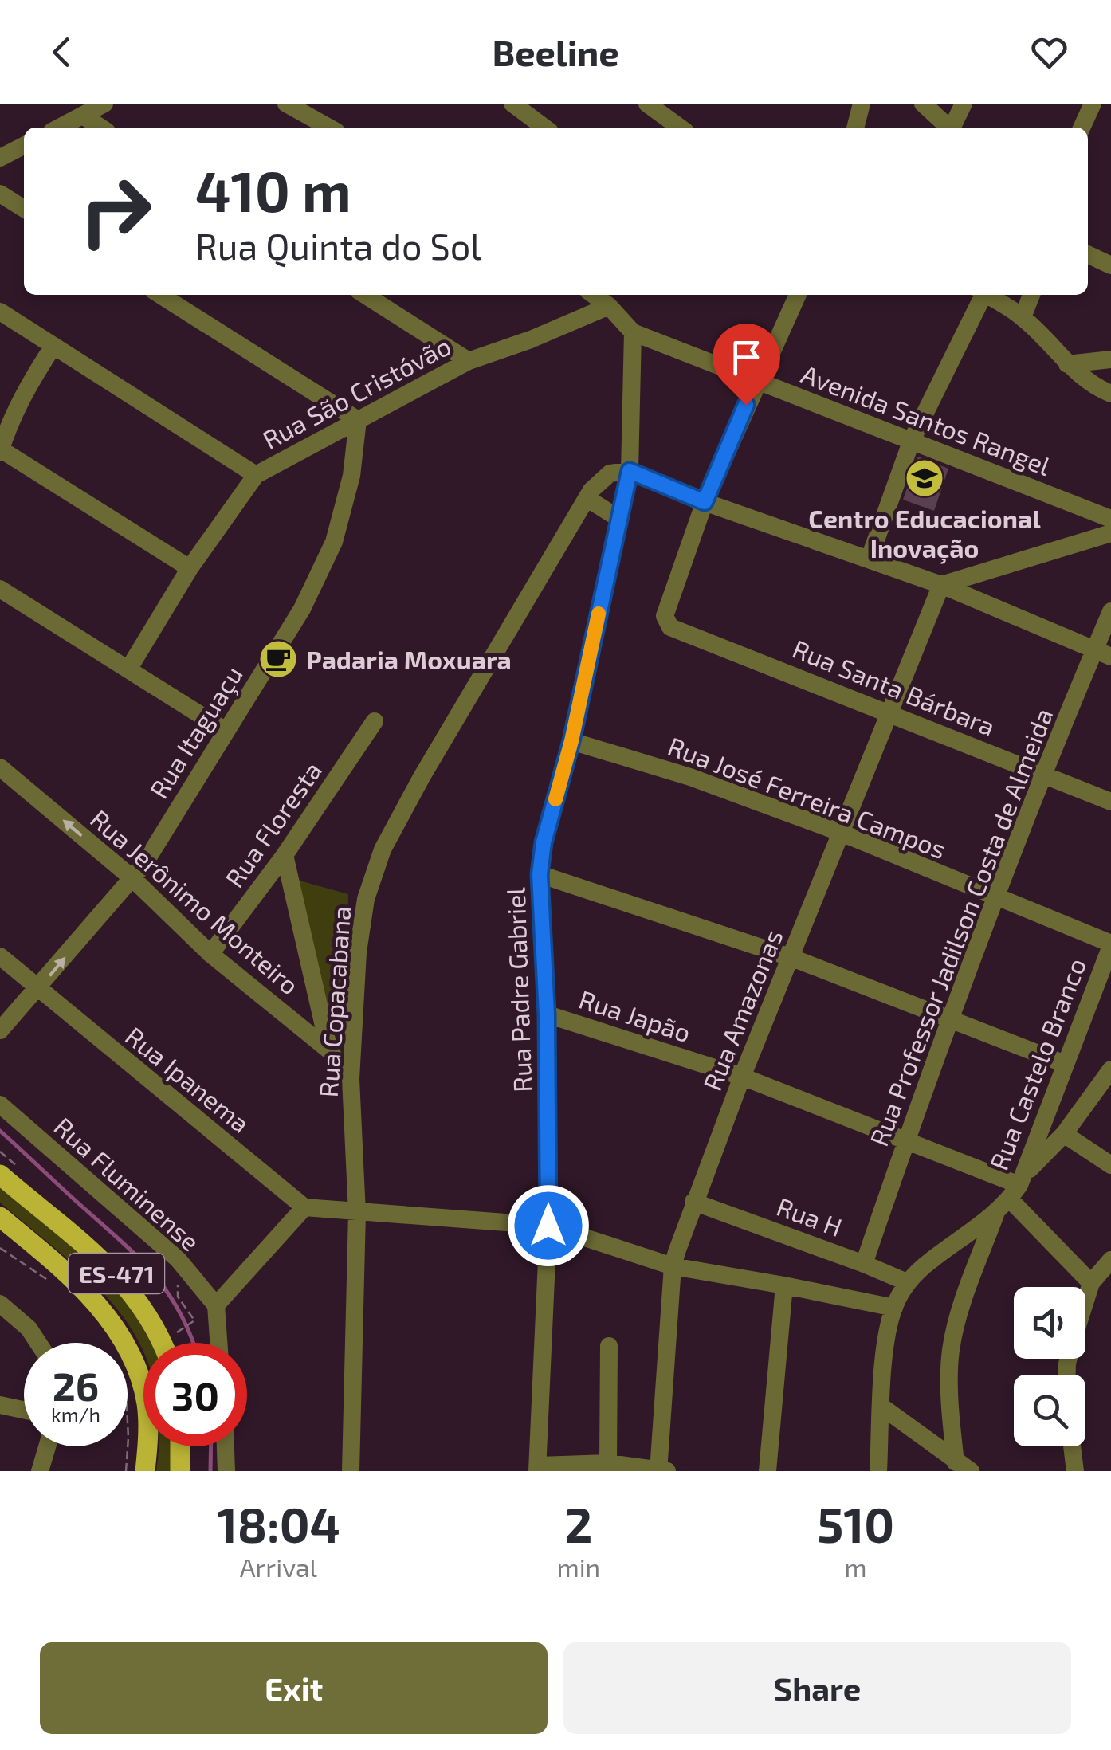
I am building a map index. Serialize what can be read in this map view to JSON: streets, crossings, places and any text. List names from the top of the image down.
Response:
{
  "streets": {
    "main road": ["ES-471"],
    "street": [
      "Rua São Cristóvão",
      "Avenida Santos Rangel",
      "Rua Santa Bárbara",
      "Rua Itaguaçu",
      "Rua José Ferreira Campos",
      "Rua Floresta",
      "Rua Jerônimo Monteiro",
      "Rua Professor Jadilson Costa de Almeida",
      "Rua Padre Gabriel",
      "Rua Copacabana",
      "Rua Amazonas",
      "Rua Japão",
      "Rua Castelo Branco",
      "Rua Ipanema",
      "Rua Fluminense",
      "Rua H"
    ]
  },
  "crossings": [
    ["Rua São Cristóvão", "Rua Itaguaçu"],
    ["Avenida Santos Rangel", "Rua Padre Gabriel"],
    ["Rua Santa Bárbara", "Rua Professor Jadilson Costa de Almeida"],
    ["Rua Santa Bárbara", "Rua Amazonas"],
    ["Rua Itaguaçu", "Rua Jerônimo Monteiro"],
    ["Rua Itaguaçu", "Rua Ipanema"],
    ["Rua José Ferreira Campos", "Rua Professor Jadilson Costa de Almeida"],
    ["Rua José Ferreira Campos", "Rua Padre Gabriel"],
    ["Rua José Ferreira Campos", "Rua Amazonas"],
    ["Rua José Ferreira Campos", "Rua Castelo Branco"],
    ["Rua Floresta", "Rua Jerônimo Monteiro"],
    ["Rua Jerônimo Monteiro", "Rua Copacabana"],
    ["Rua Professor Jadilson Costa de Almeida", "Rua Japão"],
    ["Rua Professor Jadilson Costa de Almeida", "Rua H"],
    ["Rua Padre Gabriel", "Rua Copacabana"],
    ["Rua Padre Gabriel", "Rua Japão"],
    ["Rua Amazonas", "Rua Japão"],
    ["Rua Amazonas", "Rua H"],
    ["Rua Japão", "Rua Castelo Branco"]
  ],
  "places": {
    "school or university": ["Centro Educacional Inovação"],
    "cafe": ["Padaria Moxuara"]
  },
  "page": {
    "header": "Beeline",
    "turn": ["410 m", "Rua Quinta do Sol"],
    "speed": "26 km/h",
    "limit": "30",
    "eta": [
      "18:04",
      "Arrival",
      "2",
      "min",
      "510",
      "m"
    ],
    "buttons": ["Exit", "Share"]
  }
}
